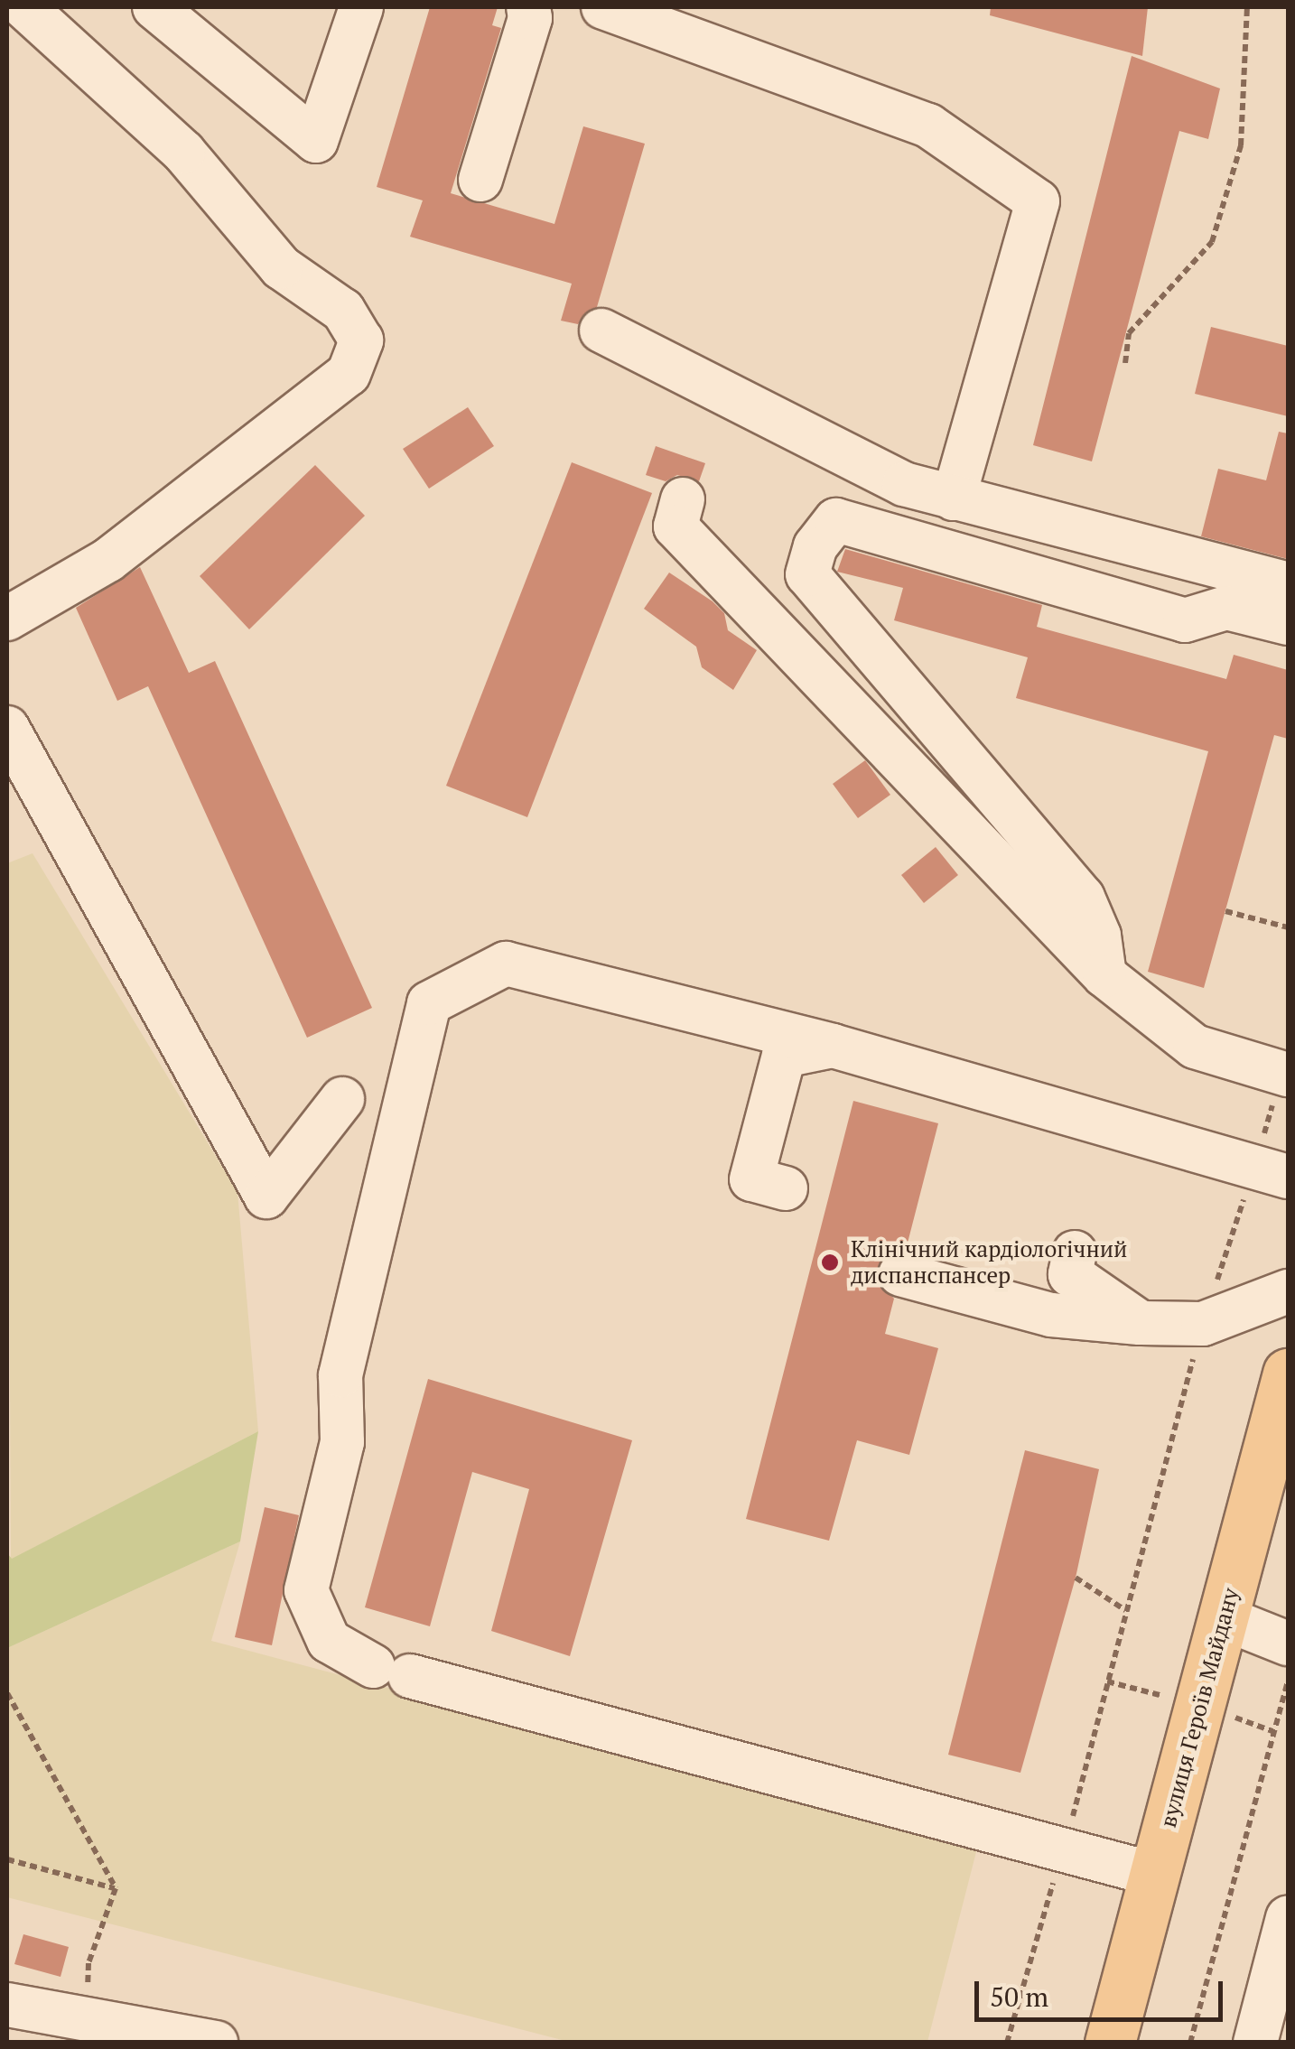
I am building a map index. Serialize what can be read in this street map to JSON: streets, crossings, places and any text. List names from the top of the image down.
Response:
{
  "streets": {
    "main road": ["вулиця Героїв Майдану"]
  },
  "places": ["Клінічний кардіологічний диспанспансер"],
  "scale_bar": "50 m"
}
